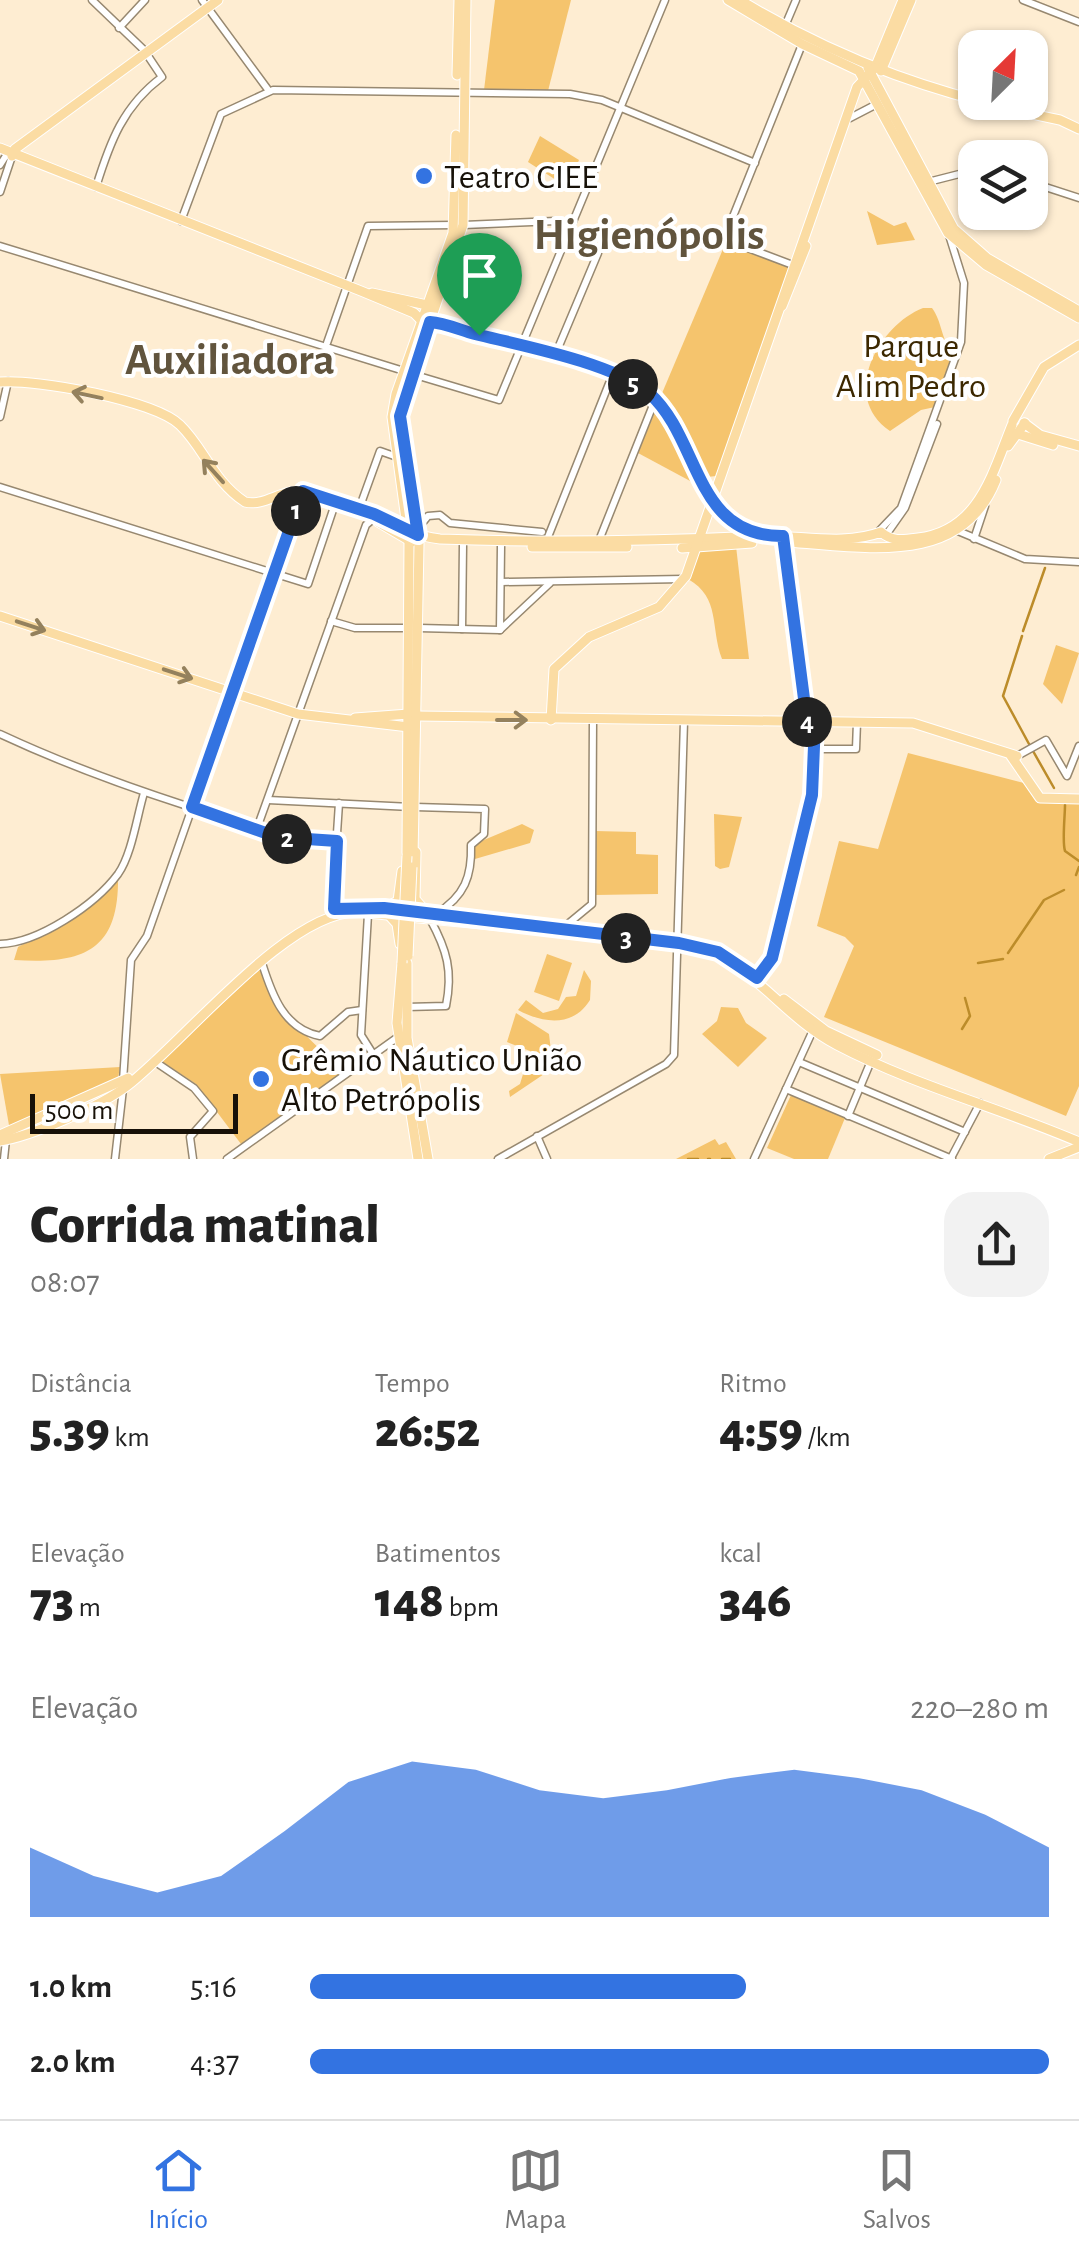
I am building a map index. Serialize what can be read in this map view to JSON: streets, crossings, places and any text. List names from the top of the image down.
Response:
{
  "districts": ["Higienópolis", "Auxiliadora"],
  "parks": ["Parque Alim Pedro"],
  "places": ["Teatro CIEE", "Grêmio Náutico União Alto Petrópolis"],
  "scale_bar": "500 m",
  "north": "top right",
  "page": {
    "pins": [
      "5",
      "1",
      "4",
      "2",
      "3"
    ],
    "scale": "500 m",
    "heading": ["Corrida matinal", "08:07"],
    "stats": [
      ["Distância", "5.39 km"],
      ["Tempo", "26:52"],
      ["Ritmo", "4:59 /km"],
      ["Elevação", "73 m"],
      ["Batimentos", "148 bpm"],
      ["kcal", "346"]
    ],
    "chart": ["Elevação", "220–280 m"],
    "list": [
      {
        "name": "1.0 km",
        "note": "5:16"
      },
      {
        "name": "2.0 km",
        "note": "4:37"
      }
    ],
    "tabs": ["Início", "Mapa", "Salvos"]
  }
}
